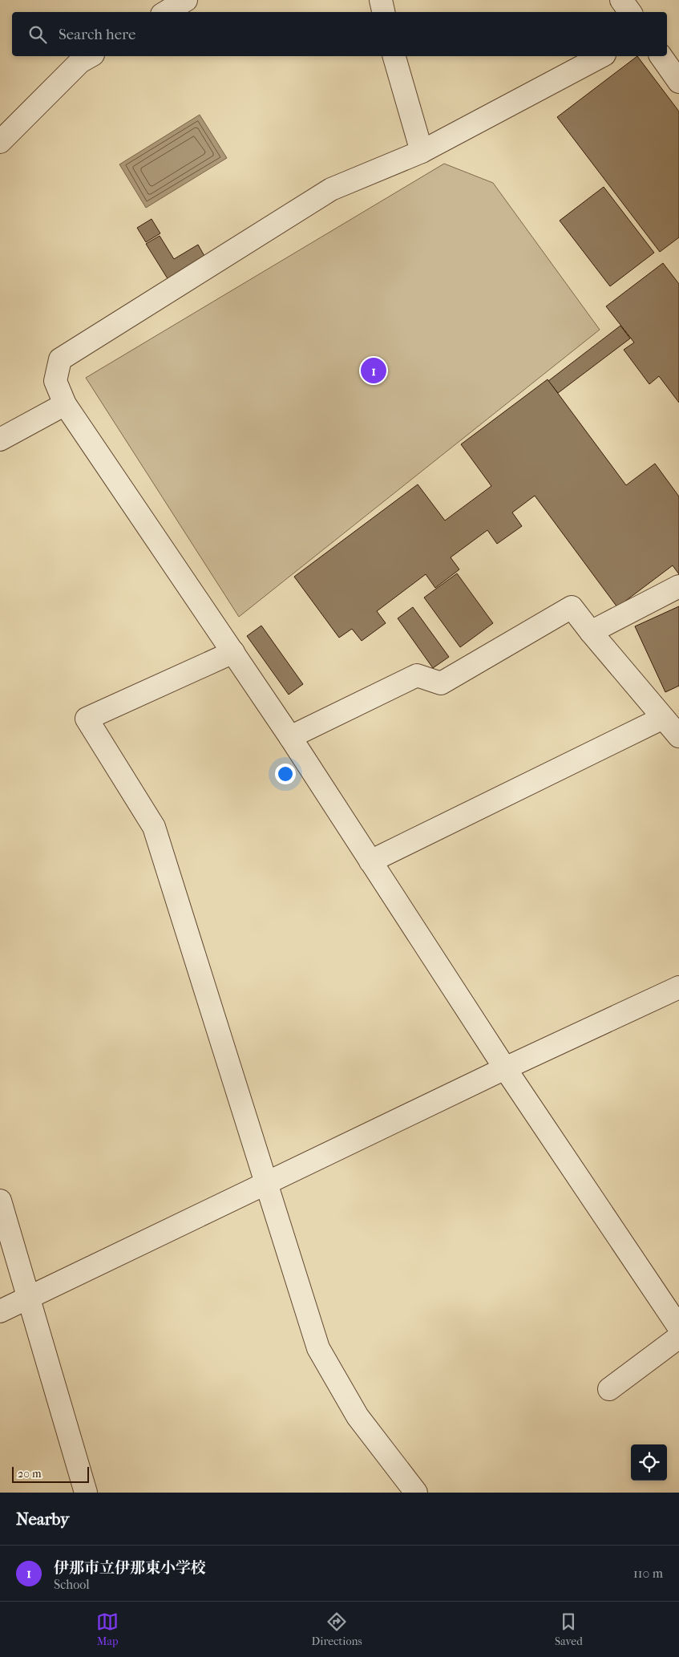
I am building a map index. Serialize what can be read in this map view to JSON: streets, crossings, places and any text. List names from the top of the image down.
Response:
{
  "scale_bar": "20 m",
  "page": {
    "search": "Search here",
    "pins": "1",
    "scale": "20 m",
    "heading": "Nearby",
    "list": [
      {
        "mark": "1",
        "name": "伊那市立伊那東小学校",
        "note": "School",
        "value": "110 m"
      }
    ],
    "nav": ["Map", "Directions", "Saved"]
  }
}
